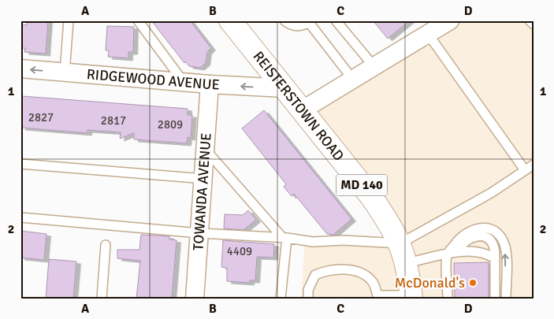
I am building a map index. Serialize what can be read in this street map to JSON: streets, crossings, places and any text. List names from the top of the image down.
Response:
{
  "streets": {
    "main road": ["REISTERSTOWN ROAD", "MD 140"],
    "street": ["RIDGEWOOD AVENUE", "TOWANDA AVENUE"]
  },
  "crossings": [
    ["RIDGEWOOD AVENUE", "REISTERSTOWN ROAD"],
    ["RIDGEWOOD AVENUE", "TOWANDA AVENUE"]
  ],
  "one_way": ["RIDGEWOOD AVENUE"],
  "places": ["McDonald's"],
  "house_numbers": [
    "2827",
    "2817",
    "2809",
    "4409"
  ],
  "grid": {
    "columns": [
      "A",
      "B",
      "C",
      "D"
    ],
    "rows": ["1", "2"]
  }
}
